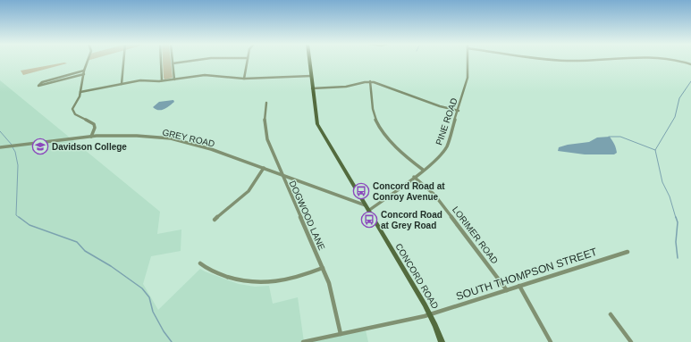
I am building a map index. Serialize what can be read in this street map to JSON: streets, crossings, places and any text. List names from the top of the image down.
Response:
{
  "streets": {
    "main road": ["CONCORD ROAD"],
    "street": [
      "PINE ROAD",
      "GREY ROAD",
      "DOGWOOD LANE",
      "LORIMER ROAD",
      "SOUTH THOMPSON STREET"
    ]
  },
  "crossings": [
    ["PINE ROAD", "GREY ROAD"],
    ["PINE ROAD", "LORIMER ROAD"],
    ["PINE ROAD", "CONCORD ROAD"],
    ["GREY ROAD", "DOGWOOD LANE"],
    ["GREY ROAD", "CONCORD ROAD"],
    ["DOGWOOD LANE", "SOUTH THOMPSON STREET"],
    ["LORIMER ROAD", "SOUTH THOMPSON STREET"],
    ["SOUTH THOMPSON STREET", "CONCORD ROAD"]
  ],
  "places": {
    "school or university": ["Davidson College"],
    "bus stop": ["Concord Road at Conroy Avenue", "Concord Road at Grey Road"]
  }
}
